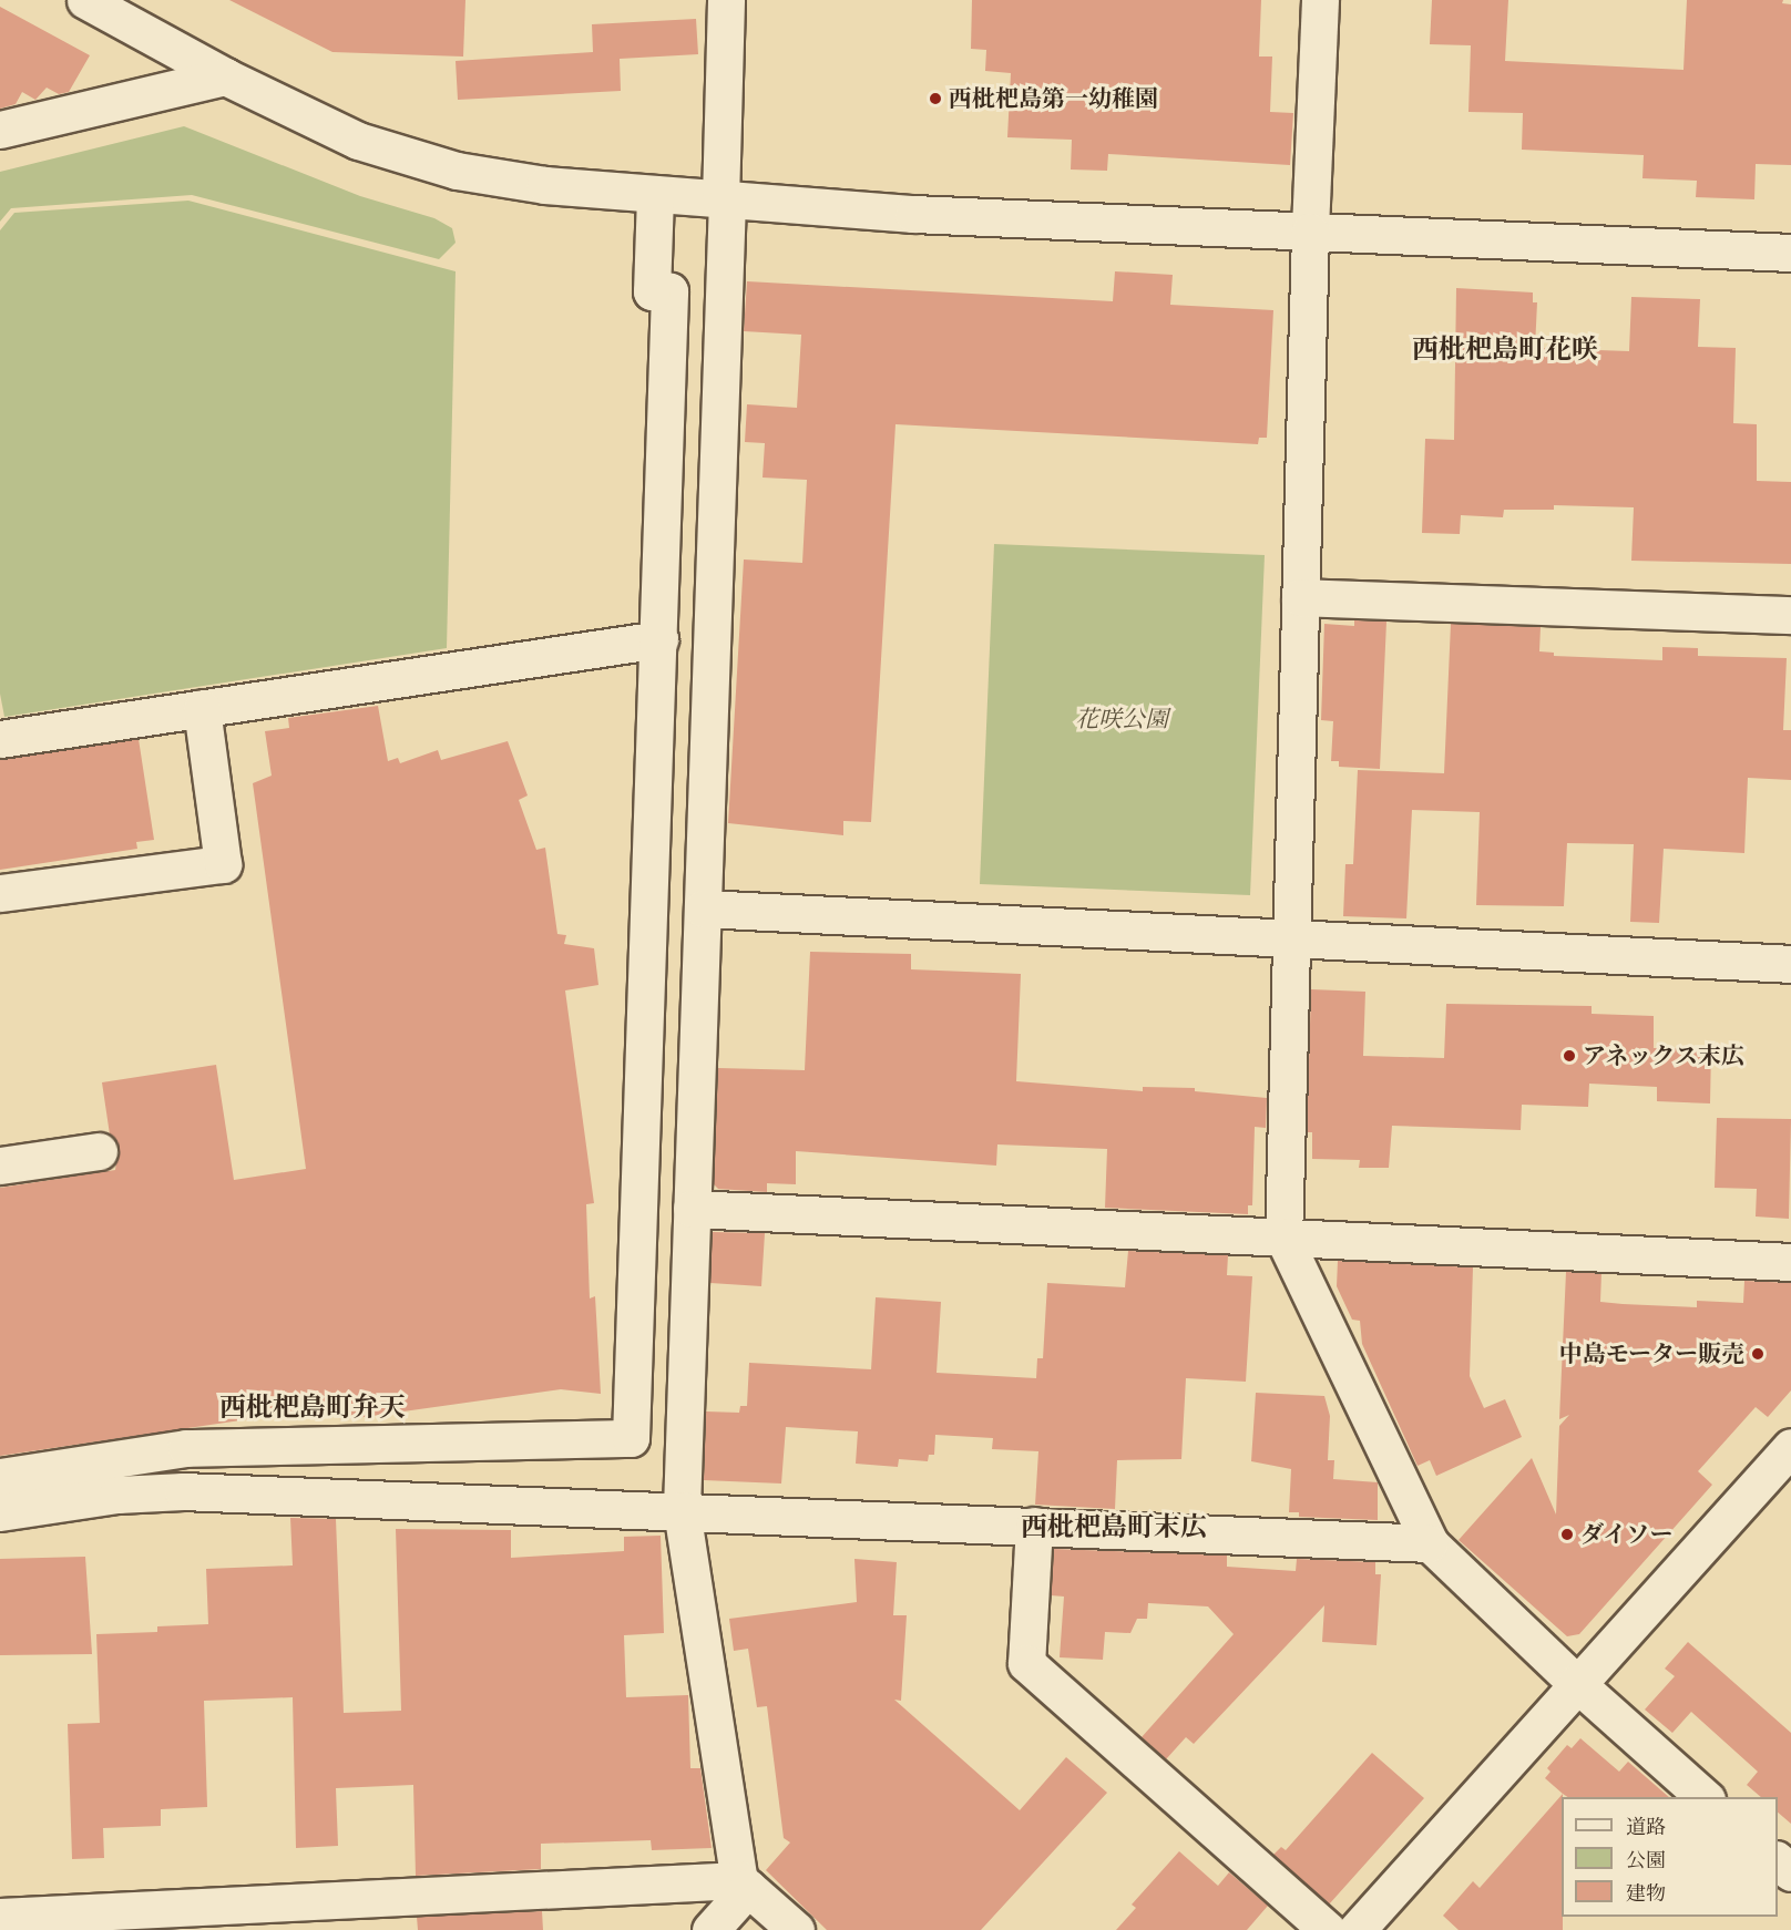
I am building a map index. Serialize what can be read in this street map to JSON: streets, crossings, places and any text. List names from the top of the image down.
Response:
{
  "districts": ["西枇杷島町花咲", "西枇杷島町弁天", "西枇杷島町末広"],
  "parks": ["花咲公園"],
  "places": [
    "西枇杷島第一幼稚園",
    "アネックス末広",
    "中島モーター販売",
    "ダイソー"
  ],
  "legend": ["道路", "公園", "建物"]
}
